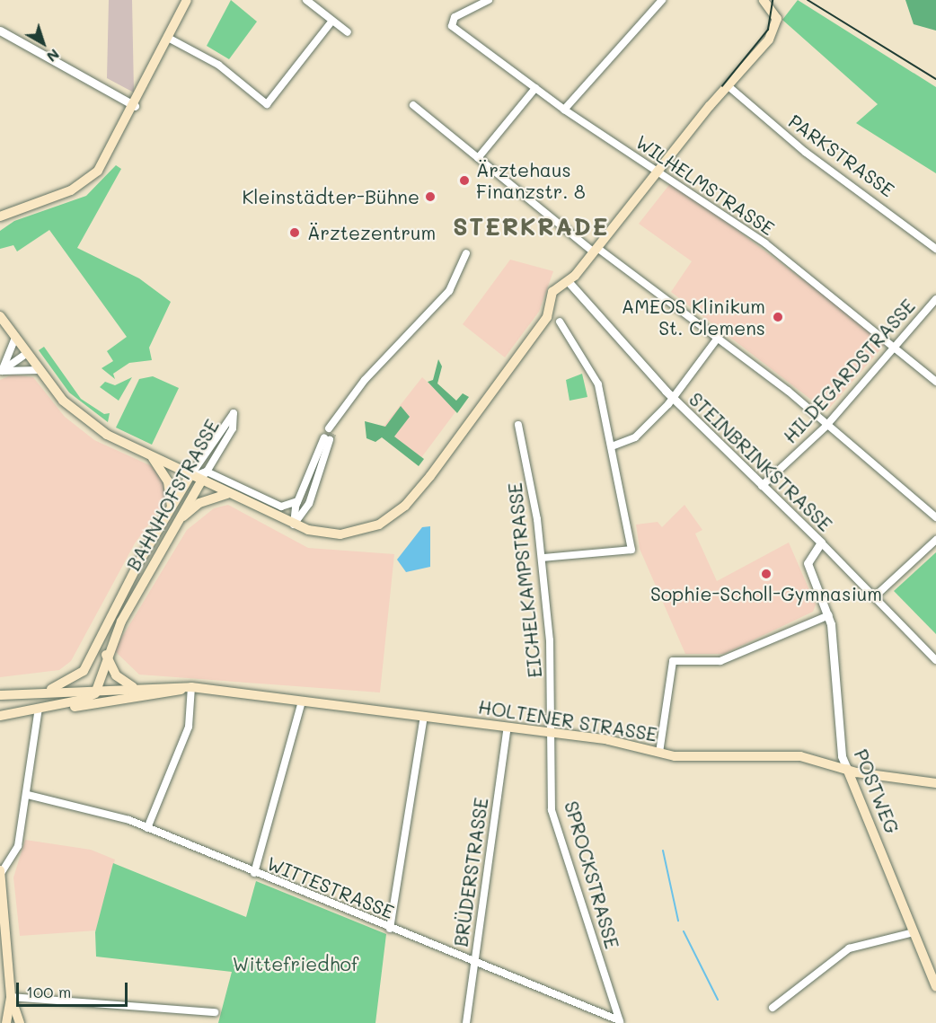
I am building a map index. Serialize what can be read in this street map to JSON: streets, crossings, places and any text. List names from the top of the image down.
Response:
{
  "streets": {
    "main road": ["BAHNHOFSTRASSE", "HOLTENER STRASSE", "POSTWEG"],
    "street": [
      "PARKSTRASSE",
      "WILHELMSTRASSE",
      "HILDEGARDSTRASSE",
      "STEINBRINKSTRASSE",
      "EICHELKAMPSTRASSE",
      "BRÜDERSTRASSE",
      "SPROCKSTRASSE",
      "WITTESTRASSE"
    ]
  },
  "crossings": [
    ["WILHELMSTRASSE", "HILDEGARDSTRASSE"],
    ["HILDEGARDSTRASSE", "STEINBRINKSTRASSE"],
    ["STEINBRINKSTRASSE", "POSTWEG"],
    ["BAHNHOFSTRASSE", "HOLTENER STRASSE"],
    ["EICHELKAMPSTRASSE", "HOLTENER STRASSE"],
    ["EICHELKAMPSTRASSE", "SPROCKSTRASSE"],
    ["HOLTENER STRASSE", "POSTWEG"],
    ["HOLTENER STRASSE", "BRÜDERSTRASSE"],
    ["HOLTENER STRASSE", "SPROCKSTRASSE"],
    ["BRÜDERSTRASSE", "WITTESTRASSE"],
    ["SPROCKSTRASSE", "WITTESTRASSE"]
  ],
  "districts": ["STERKRADE"],
  "parks": ["Wittefriedhof"],
  "places": [
    "Ärztehaus Finanzstr. 8",
    "Kleinstädter-Bühne",
    "Ärztezentrum",
    "AMEOS Klinikum St. Clemens",
    "Sophie-Scholl-Gymnasium"
  ],
  "scale_bar": "100 m",
  "north": "bottom right"
}
